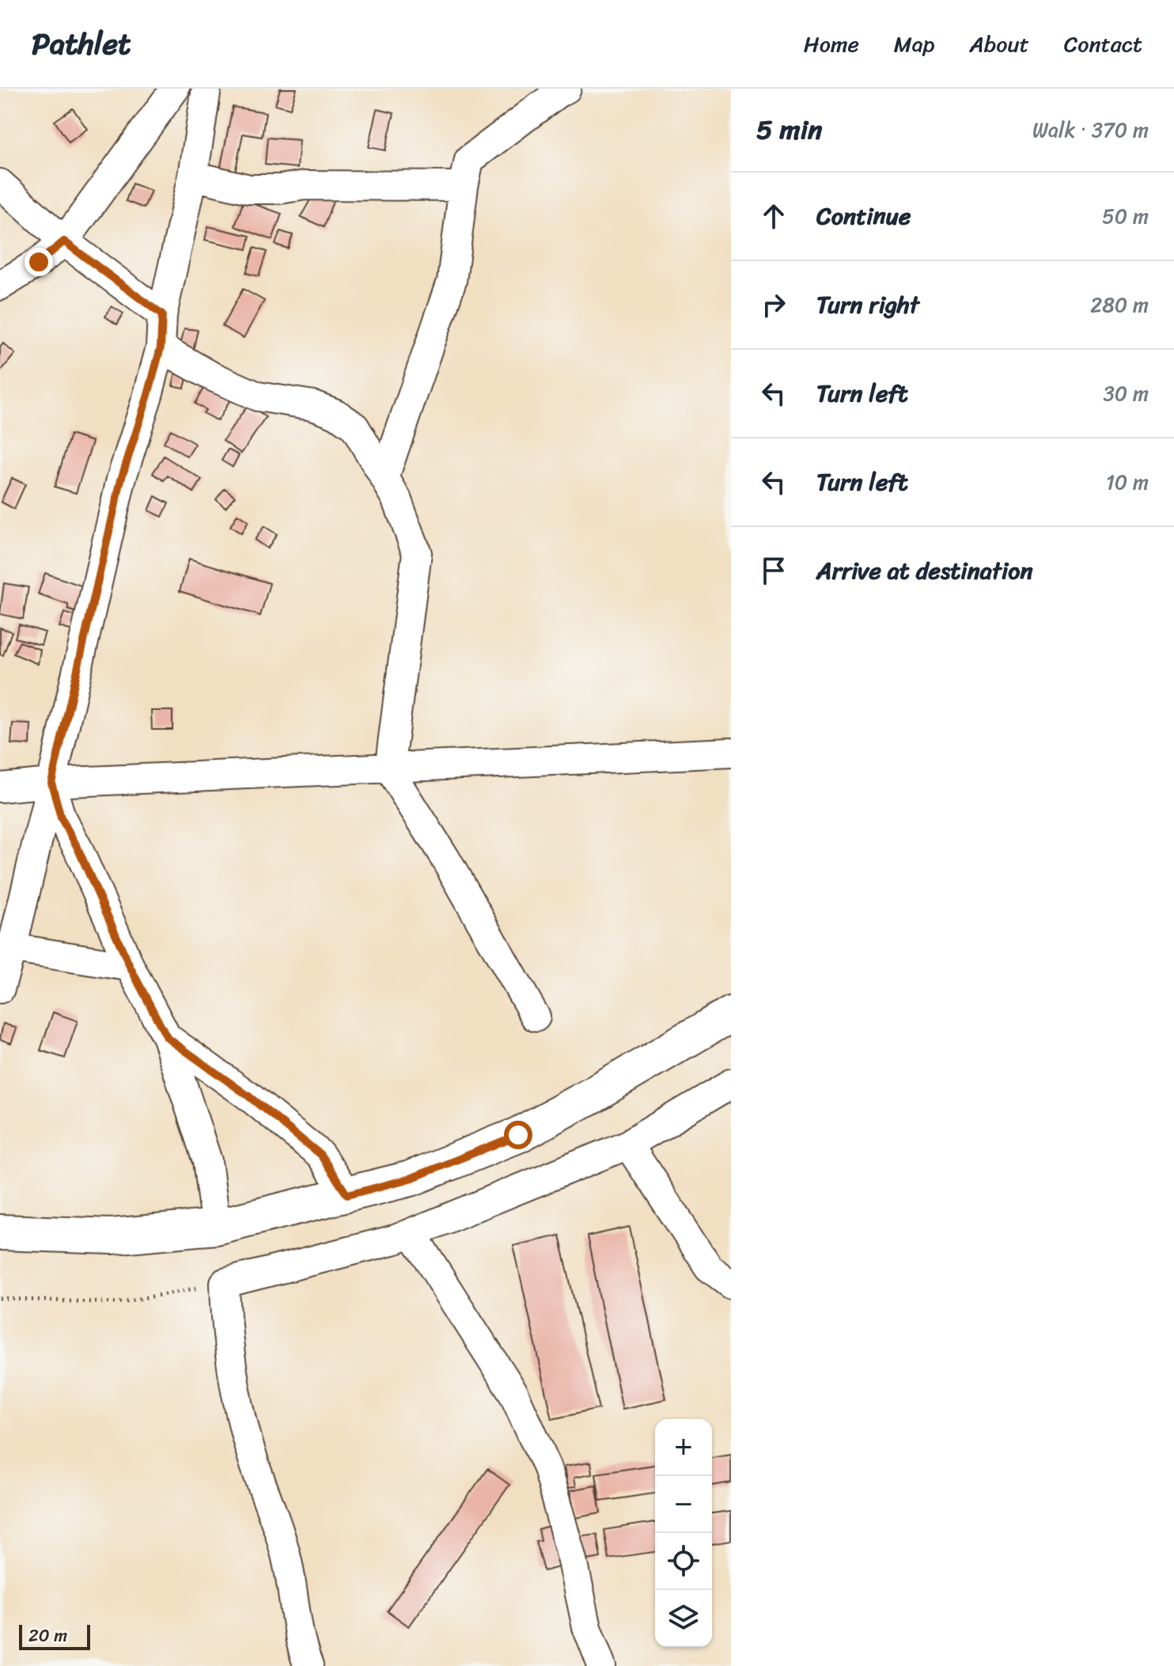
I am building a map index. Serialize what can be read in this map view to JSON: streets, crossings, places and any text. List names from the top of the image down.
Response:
{
  "scale_bar": "20 m",
  "page": {
    "header": "Pathlet",
    "nav": [
      "Home",
      "Map",
      "About",
      "Contact"
    ],
    "heading": ["5 min", "Walk · 370 m"],
    "list": [
      ["Continue", "50 m"],
      ["Turn right", "280 m"],
      ["Turn left", "30 m"],
      ["Turn left", "10 m"],
      "Arrive at destination"
    ],
    "map_buttons": ["+", "−"],
    "scale": "20 m"
  }
}
